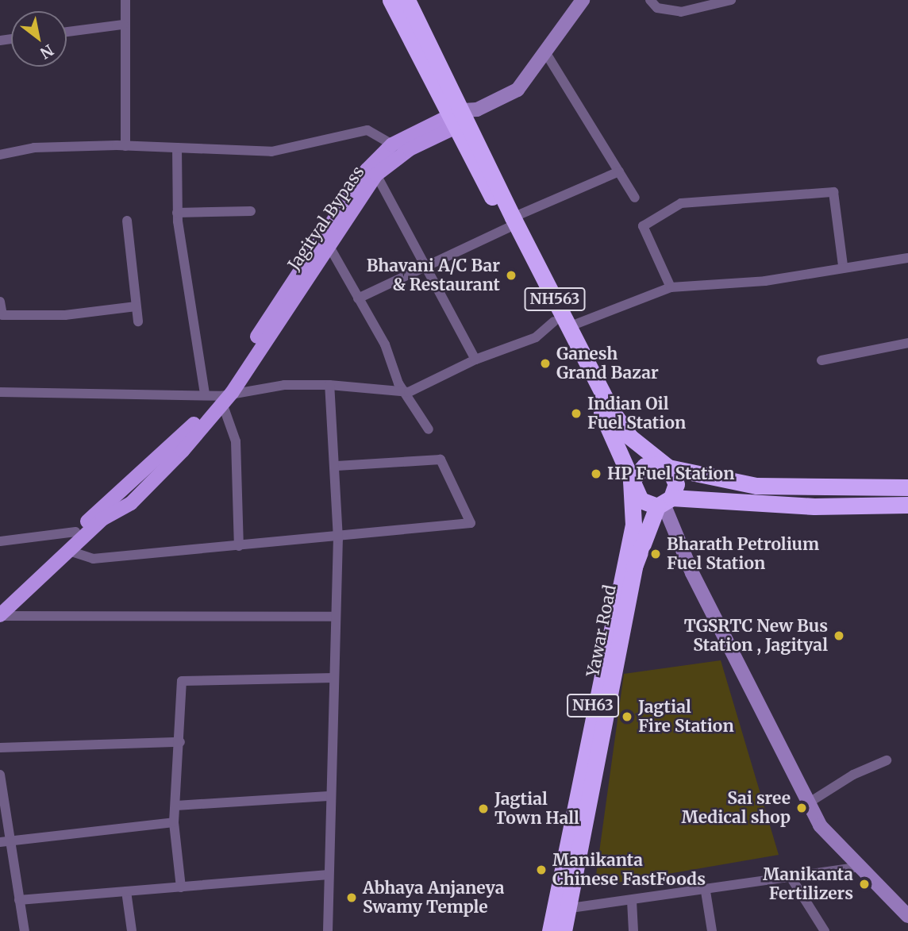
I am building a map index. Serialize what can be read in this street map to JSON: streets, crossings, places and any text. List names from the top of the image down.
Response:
{
  "streets": {
    "highway": ["NH563", "Yawar Road", "NH63"],
    "main road": ["Jagityal Bypass"]
  },
  "crossings": [
    ["Jagityal Bypass", "NH563"],
    ["NH563", "Yawar Road"],
    ["NH563", "NH63"],
    ["Yawar Road", "NH63"]
  ],
  "places": [
    "Bhavani A/C Bar & Restaurant",
    "Ganesh Grand Bazar",
    "Indian Oil Fuel Station",
    "HP Fuel Station",
    "Bharath Petrolium Fuel Station",
    "TGSRTC New Bus Station , Jagityal",
    "Jagtial Fire Station",
    "Sai sree Medical shop",
    "Jagtial Town Hall",
    "Manikanta Chinese FastFoods",
    "Manikanta Fertilizers",
    "Abhaya Anjaneya Swamy Temple"
  ],
  "north": "bottom right"
}
